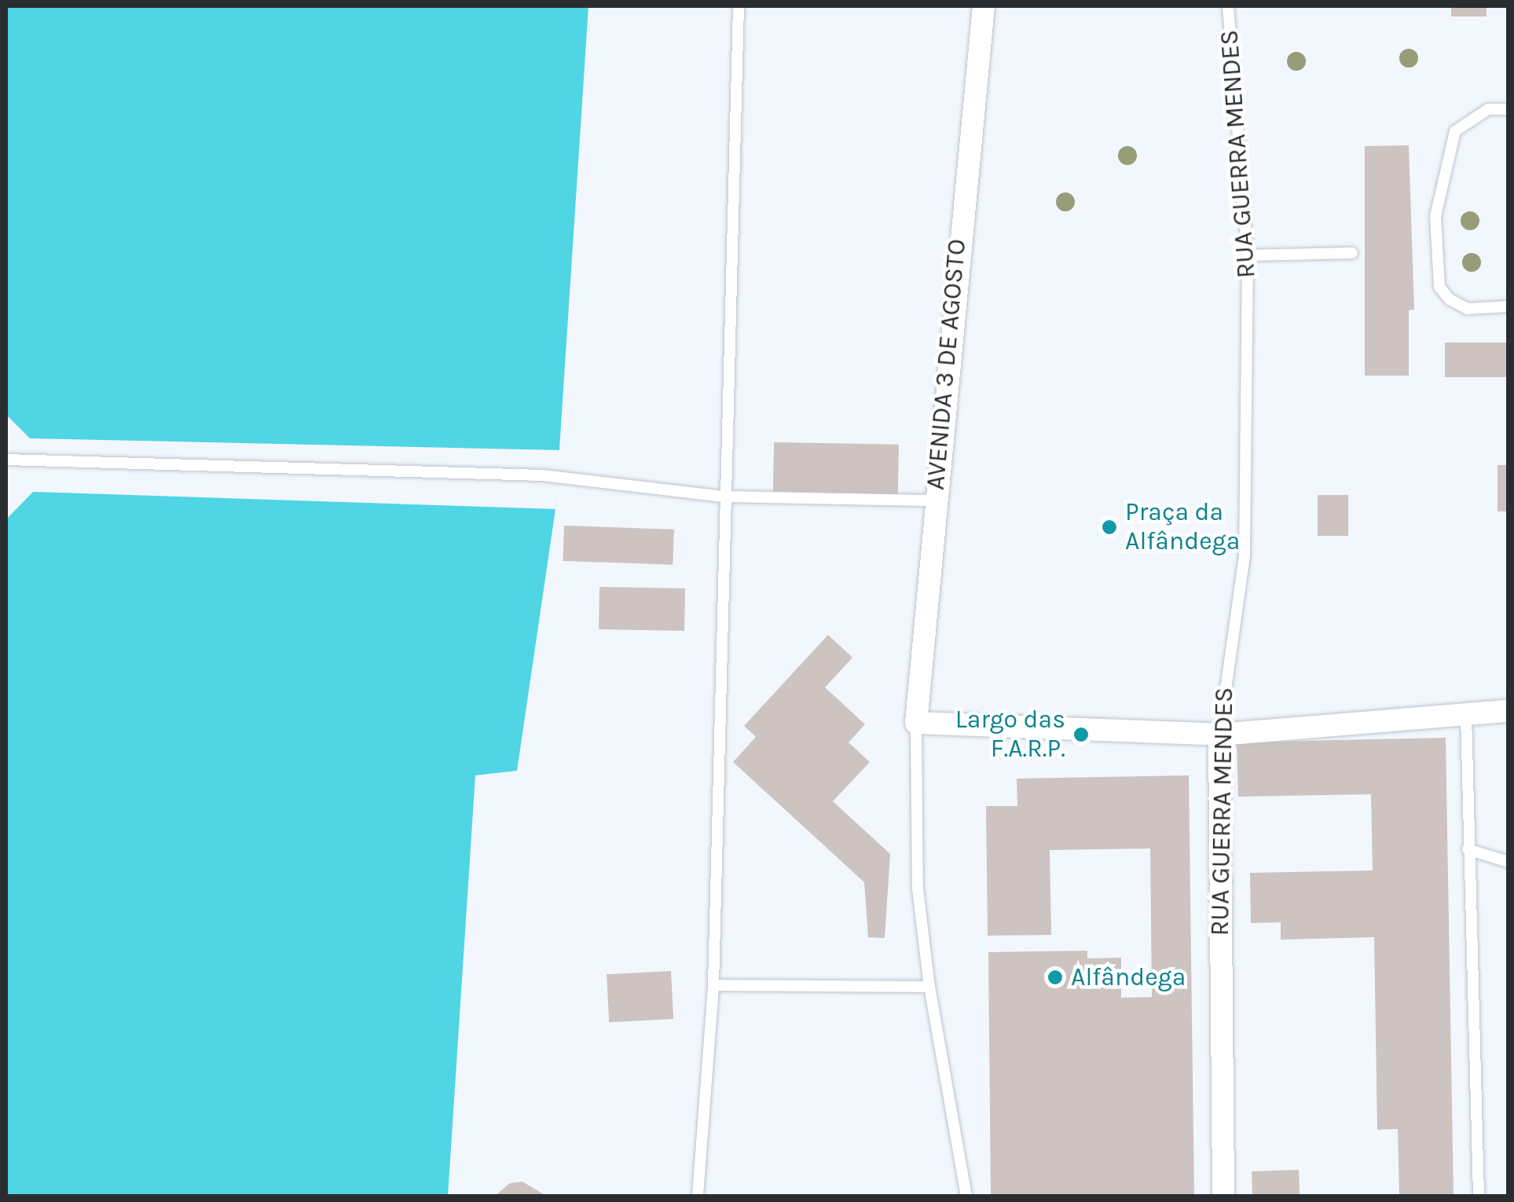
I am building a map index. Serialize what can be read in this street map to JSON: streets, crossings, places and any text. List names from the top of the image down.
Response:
{
  "streets": {
    "street": ["RUA GUERRA MENDES", "AVENIDA 3 DE AGOSTO"]
  },
  "places": ["Praça da Alfândega", "Largo das F.A.R.P.", "Alfândega"]
}
